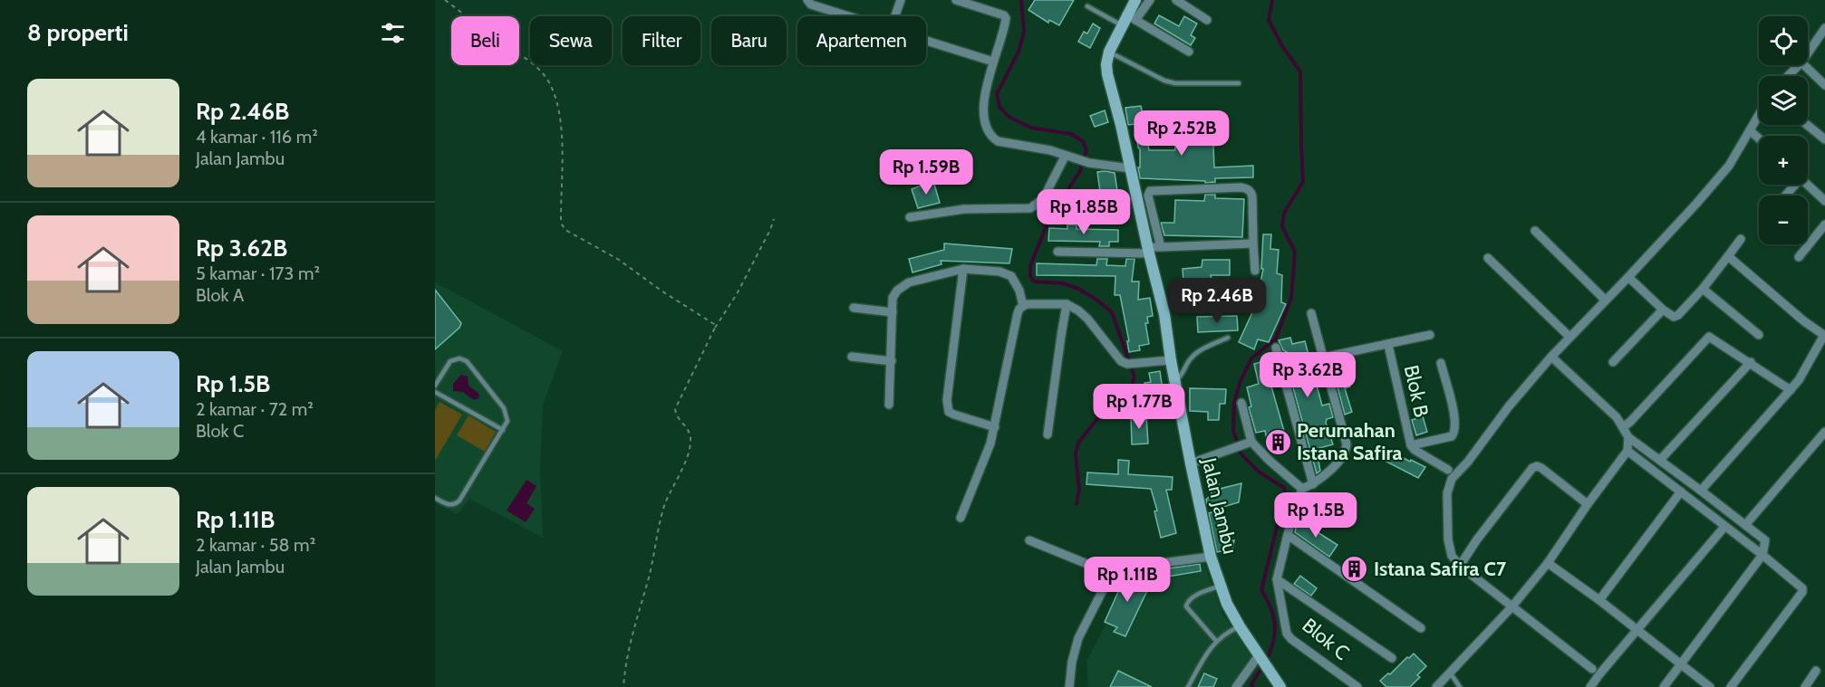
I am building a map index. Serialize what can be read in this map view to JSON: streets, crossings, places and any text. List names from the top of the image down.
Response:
{
  "streets": {
    "street": ["Blok B", "Jalan Jambu", "Blok C"]
  },
  "places": {
    "building": ["Perumahan Istana Safira", "Istana Safira C7"]
  },
  "page": {
    "heading": "8 properti",
    "map_buttons": ["+", "−"],
    "chip": [
      "Beli",
      "Sewa",
      "Filter",
      "Baru",
      "Apartemen"
    ],
    "list": [
      {
        "name": "Rp 2.46B",
        "note": "4 kamar · 116 m² · Jalan Jambu"
      },
      {
        "name": "Rp 3.62B",
        "note": "5 kamar · 173 m² · Blok A"
      },
      {
        "name": "Rp 1.5B",
        "note": "2 kamar · 72 m² · Blok C"
      },
      {
        "name": "Rp 1.11B",
        "note": "2 kamar · 58 m² · Jalan Jambu"
      }
    ],
    "price": [
      "Rp 2.52B",
      "Rp 1.59B",
      "Rp 1.85B",
      "Rp 2.46B",
      "Rp 3.62B",
      "Rp 1.77B",
      "Rp 1.5B",
      "Rp 1.11B"
    ]
  }
}
